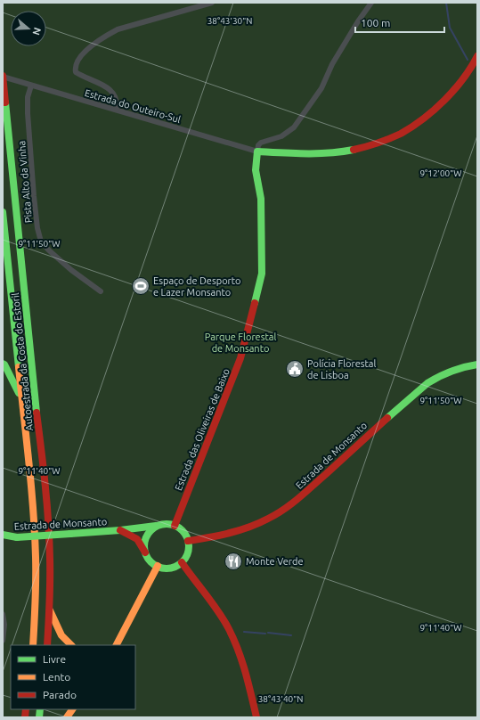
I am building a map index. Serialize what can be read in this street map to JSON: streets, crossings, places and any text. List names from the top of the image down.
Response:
{
  "streets": {
    "main road": ["Autoestrada da Costa do Estoril", "Estrada das Oliveiras de Baixo", "Estrada de Monsanto"],
    "street": ["Estrada do Outeiro-Sul", "Pista Alto da Vinha"]
  },
  "crossings": [
    ["Estrada do Outeiro-Sul", "Pista Alto da Vinha"],
    ["Estrada do Outeiro-Sul", "Autoestrada da Costa do Estoril"],
    ["Estrada do Outeiro-Sul", "Estrada das Oliveiras de Baixo"],
    ["Estrada das Oliveiras de Baixo", "Estrada de Monsanto"]
  ],
  "parks": ["Parque Florestal de Monsanto"],
  "places": {
    "sports": ["Espaço de Desporto e Lazer Monsanto"],
    "public building": ["Polícia Florestal de Lisboa"],
    "restaurant": ["Monte Verde"]
  },
  "legend": ["Livre", "Lento", "Parado"],
  "scale_bar": "100 m",
  "north": "right",
  "coordinates": [
    "38°43'30\"N",
    "9°12'00\"W",
    "9°11'50\"W",
    "9°11'40\"W",
    "38°43'40\"N"
  ]
}
